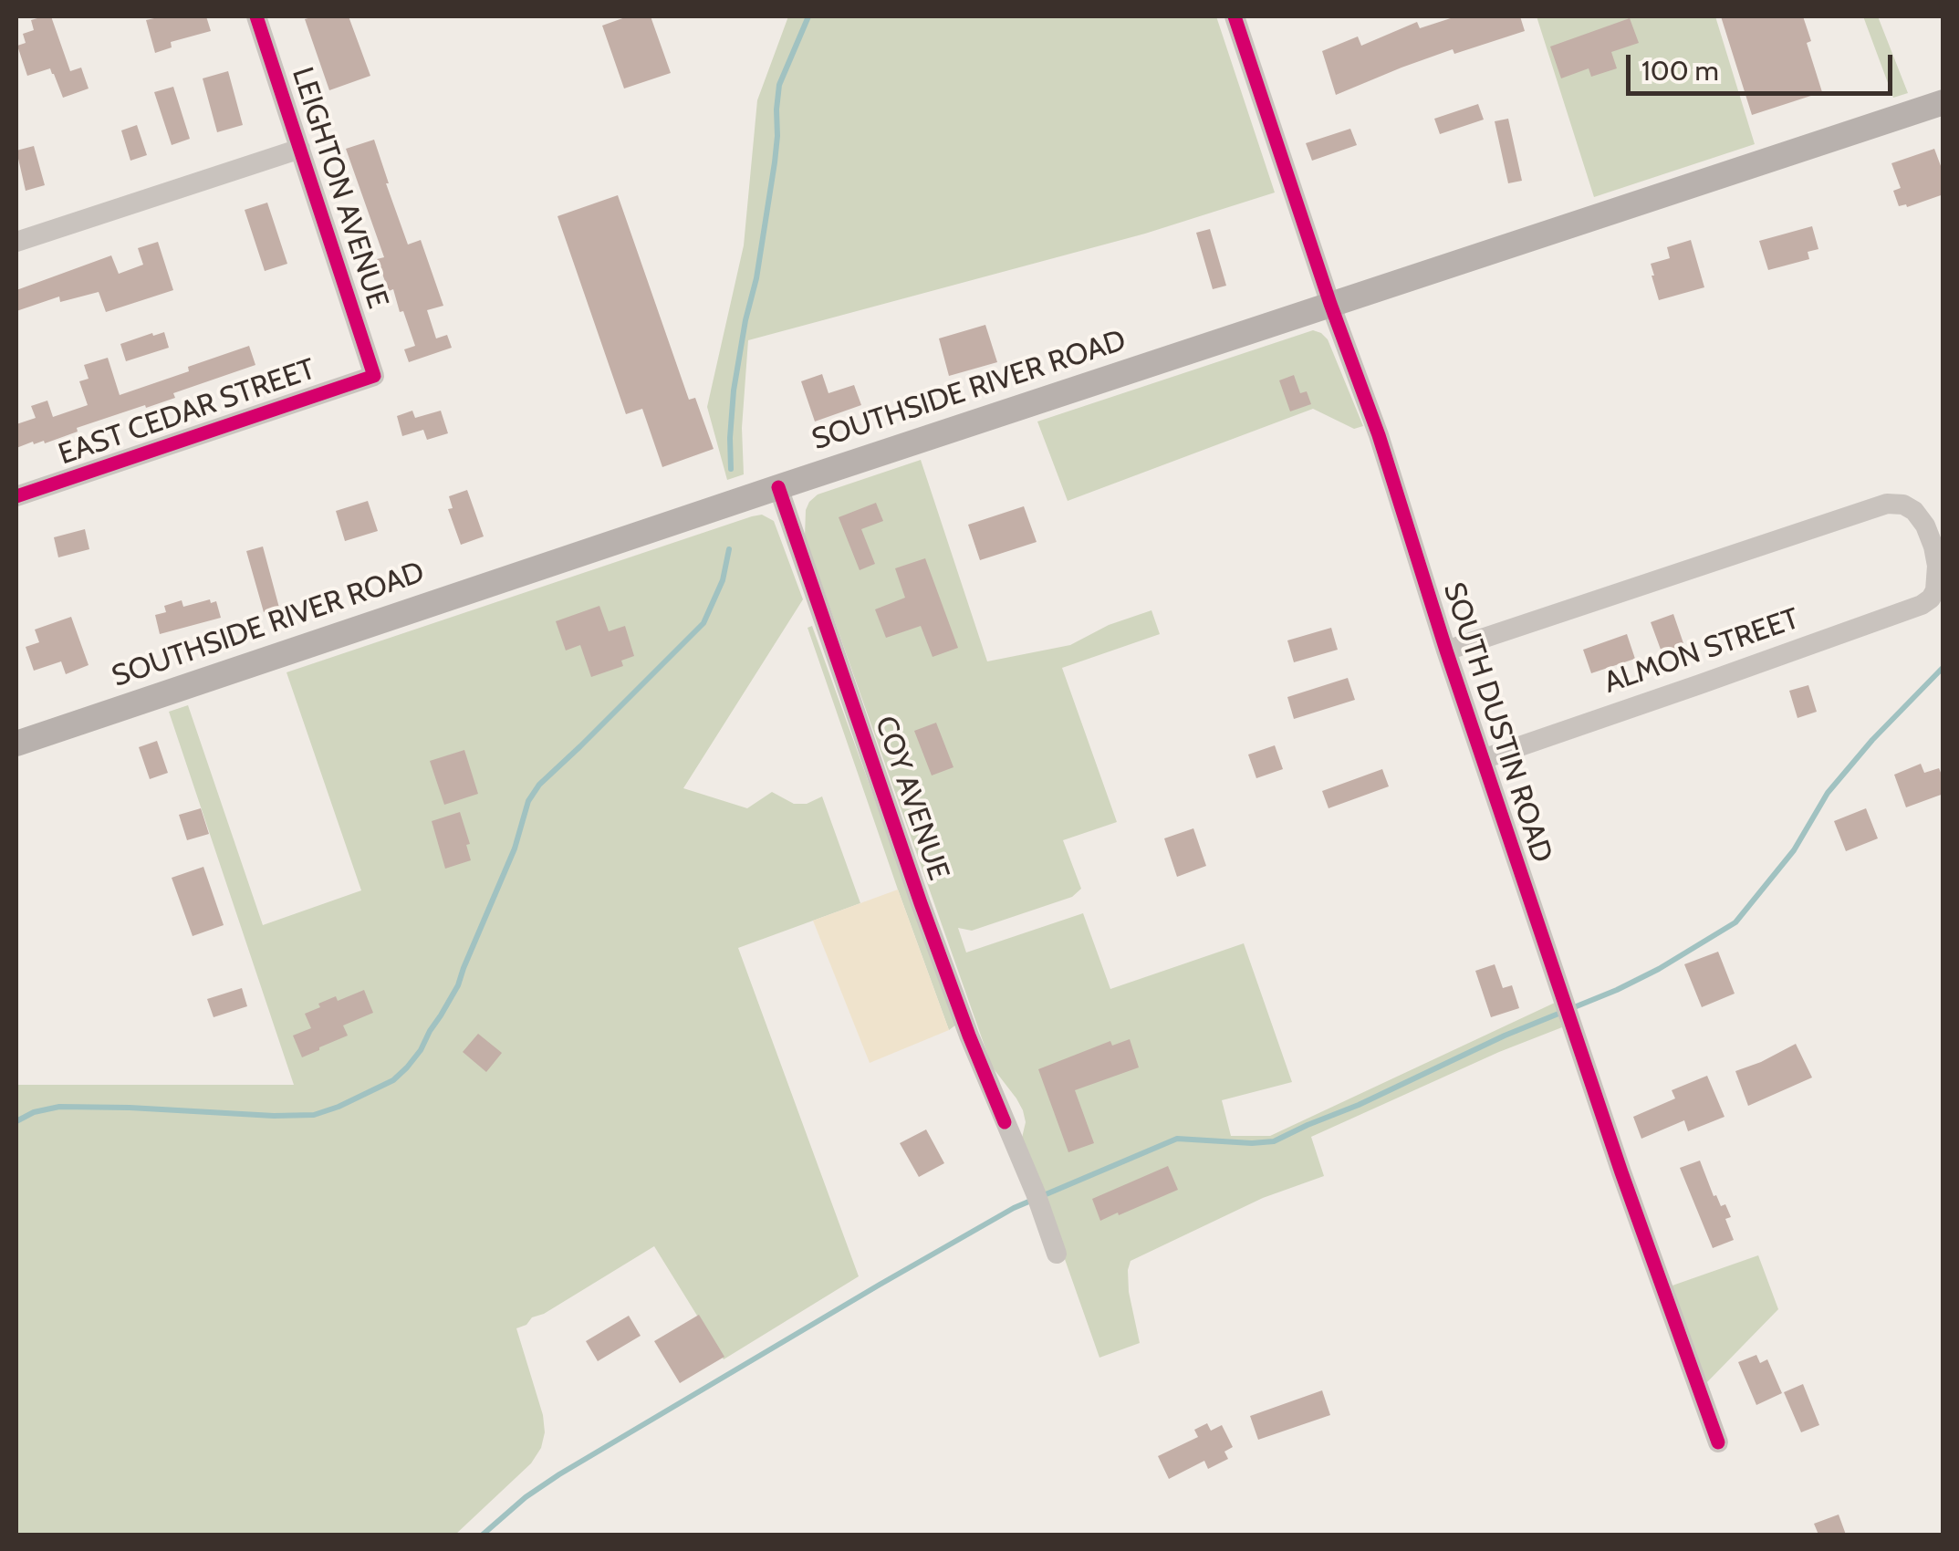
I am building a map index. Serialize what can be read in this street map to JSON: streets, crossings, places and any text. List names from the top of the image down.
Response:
{
  "streets": {
    "main road": ["SOUTHSIDE RIVER ROAD"],
    "street": [
      "LEIGHTON AVENUE",
      "EAST CEDAR STREET",
      "ALMON STREET",
      "SOUTH DUSTIN ROAD",
      "COY AVENUE"
    ]
  },
  "crossings": [
    ["LEIGHTON AVENUE", "EAST CEDAR STREET"],
    ["SOUTHSIDE RIVER ROAD", "SOUTH DUSTIN ROAD"],
    ["SOUTHSIDE RIVER ROAD", "COY AVENUE"],
    ["ALMON STREET", "SOUTH DUSTIN ROAD"]
  ],
  "scale_bar": "100 m"
}
